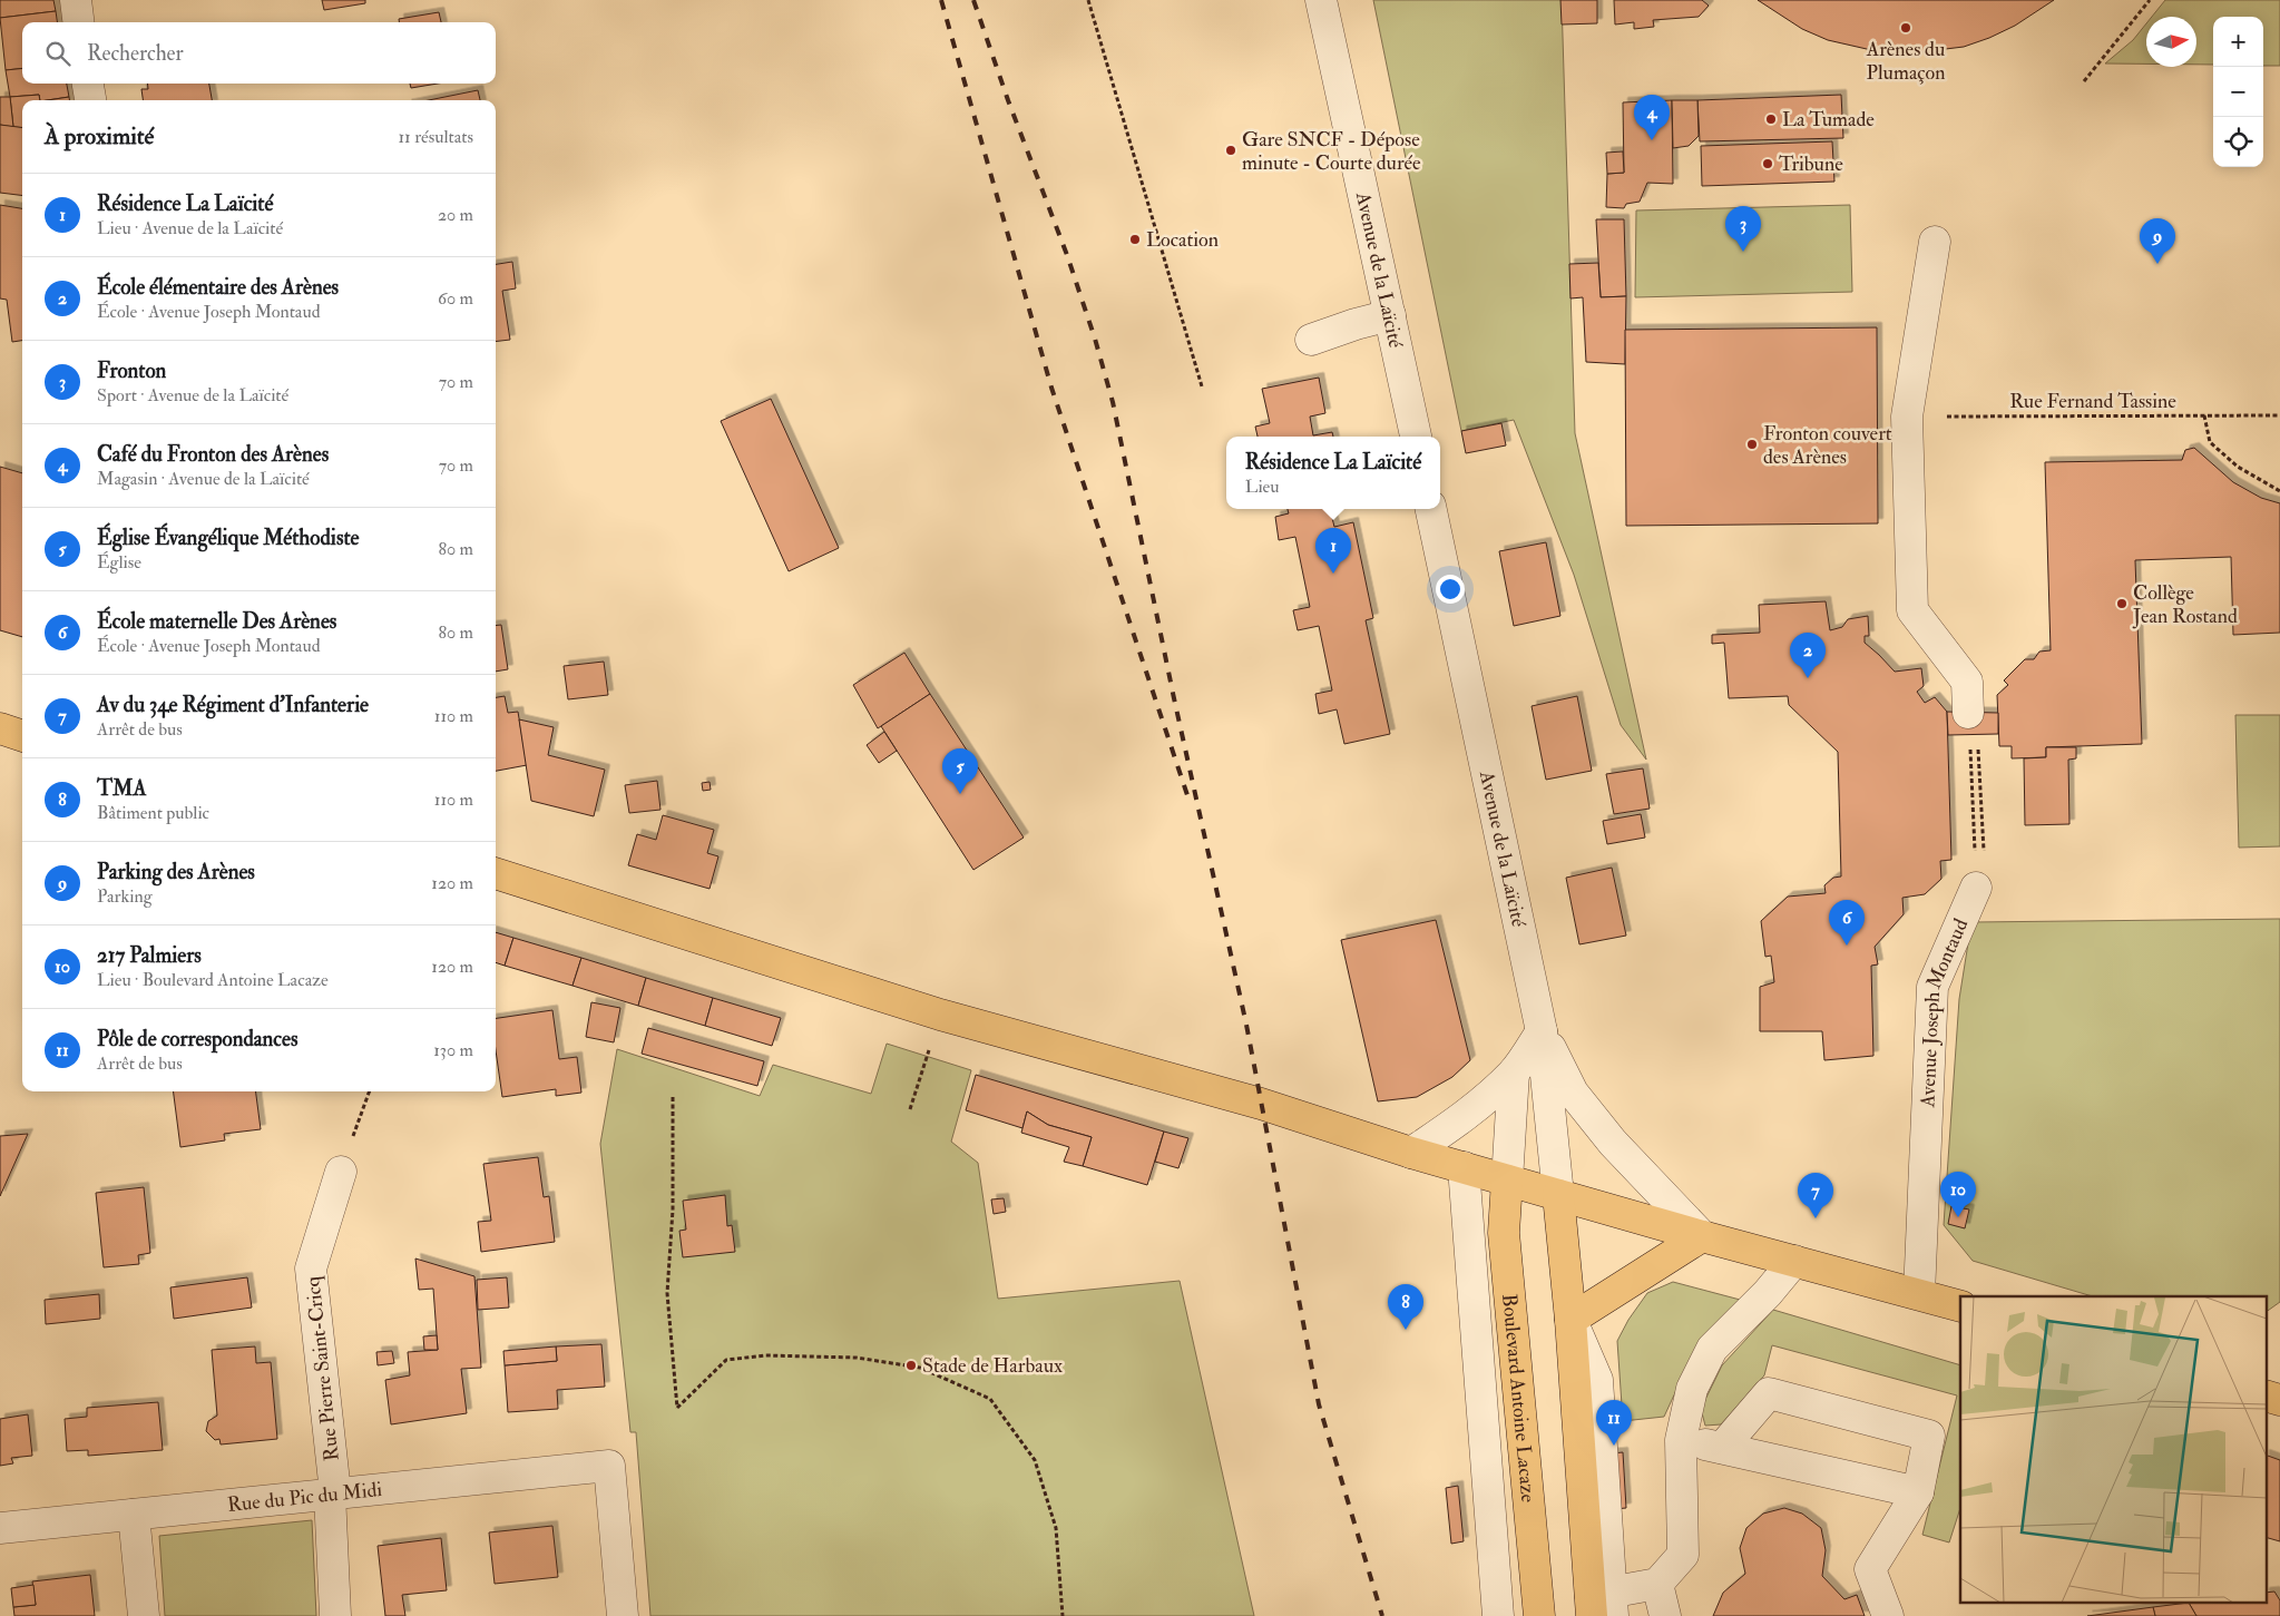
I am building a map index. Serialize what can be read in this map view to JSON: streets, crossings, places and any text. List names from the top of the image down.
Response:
{
  "streets": {
    "main road": ["Boulevard Antoine Lacaze"],
    "street": [
      "Avenue de la Laïcité",
      "Avenue Joseph Montaud",
      "Rue Pierre Saint-Cricq",
      "Rue du Pic du Midi"
    ],
    "path": ["Rue Fernand Tassine"]
  },
  "crossings": [
    ["Rue Pierre Saint-Cricq", "Rue du Pic du Midi"]
  ],
  "places": [
    "Arènes du Plumaçon",
    "La Tumade",
    "Gare SNCF - Dépose minute - Courte durée",
    "Tribune",
    "Location",
    "Fronton couvert des Arènes",
    "Collège Jean Rostand",
    "Stade de Harbaux"
  ],
  "north": "right",
  "page": {
    "map_buttons": ["+", "−"],
    "search": "Rechercher",
    "pins": [
      "4",
      "3",
      "9",
      "1",
      "2",
      "5",
      "6",
      "10",
      "7",
      "8",
      "11"
    ],
    "heading": ["À proximité", "11 résultats"],
    "list": [
      {
        "mark": "1",
        "name": "Résidence La Laïcité",
        "note": "Lieu · Avenue de la Laïcité",
        "value": "20 m"
      },
      {
        "mark": "2",
        "name": "École élémentaire des Arènes",
        "note": "École · Avenue Joseph Montaud",
        "value": "60 m"
      },
      {
        "mark": "3",
        "name": "Fronton",
        "note": "Sport · Avenue de la Laïcité",
        "value": "70 m"
      },
      {
        "mark": "4",
        "name": "Café du Fronton des Arènes",
        "note": "Magasin · Avenue de la Laïcité",
        "value": "70 m"
      },
      {
        "mark": "5",
        "name": "Église Évangélique Méthodiste",
        "note": "Église",
        "value": "80 m"
      },
      {
        "mark": "6",
        "name": "École maternelle Des Arènes",
        "note": "École · Avenue Joseph Montaud",
        "value": "80 m"
      },
      {
        "mark": "7",
        "name": "Av du 34e Régiment d'Infanterie",
        "note": "Arrêt de bus",
        "value": "110 m"
      },
      {
        "mark": "8",
        "name": "TMA",
        "note": "Bâtiment public",
        "value": "110 m"
      },
      {
        "mark": "9",
        "name": "Parking des Arènes",
        "note": "Parking",
        "value": "120 m"
      },
      {
        "mark": "10",
        "name": "217 Palmiers",
        "note": "Lieu · Boulevard Antoine Lacaze",
        "value": "120 m"
      },
      {
        "mark": "11",
        "name": "Pôle de correspondances",
        "note": "Arrêt de bus",
        "value": "130 m"
      }
    ],
    "popup": ["Résidence La Laïcité", "Lieu"]
  }
}
